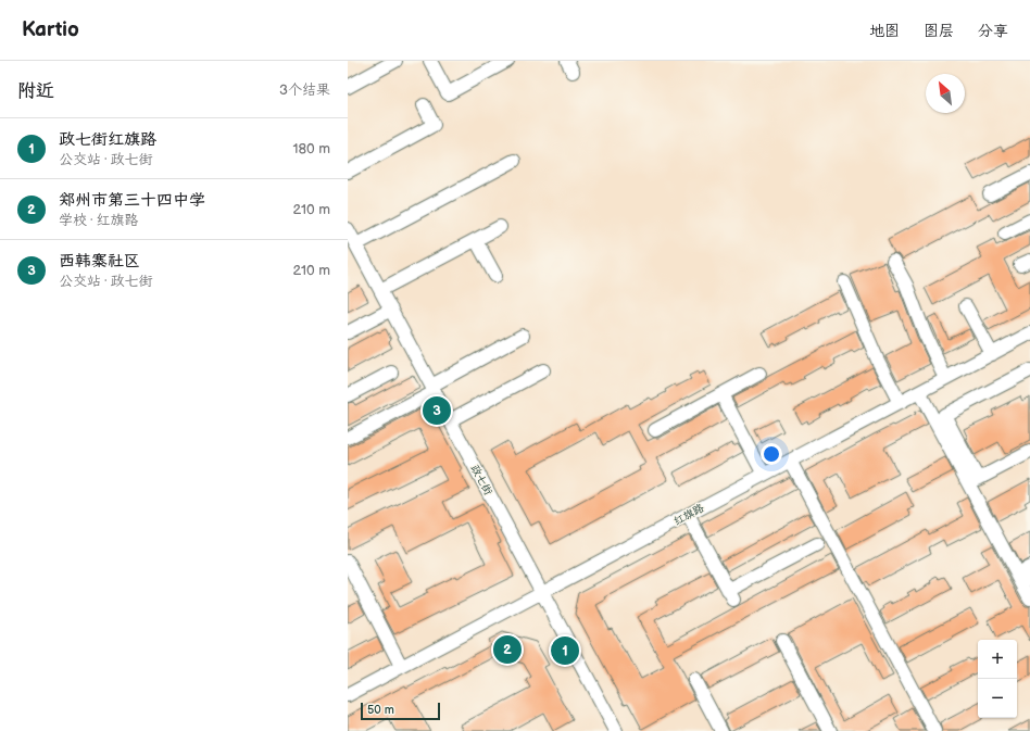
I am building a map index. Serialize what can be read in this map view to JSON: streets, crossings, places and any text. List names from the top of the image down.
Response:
{
  "streets": {
    "street": ["政七街", "红旗路"]
  },
  "crossings": [
    ["政七街", "红旗路"]
  ],
  "scale_bar": "50 m",
  "north": "top left",
  "page": {
    "header": "Kartio",
    "nav": ["地图", "图层", "分享"],
    "heading": ["附近", "3个结果"],
    "list": [
      {
        "mark": "1",
        "name": "政七街红旗路",
        "note": "公交站 · 政七街",
        "value": "180 m"
      },
      {
        "mark": "2",
        "name": "郑州市第三十四中学",
        "note": "学校 · 红旗路",
        "value": "210 m"
      },
      {
        "mark": "3",
        "name": "西韩寨社区",
        "note": "公交站 · 政七街",
        "value": "210 m"
      }
    ],
    "pins": ["3", "2", "1"],
    "map_buttons": ["+", "−"],
    "scale": "50 m"
  }
}
